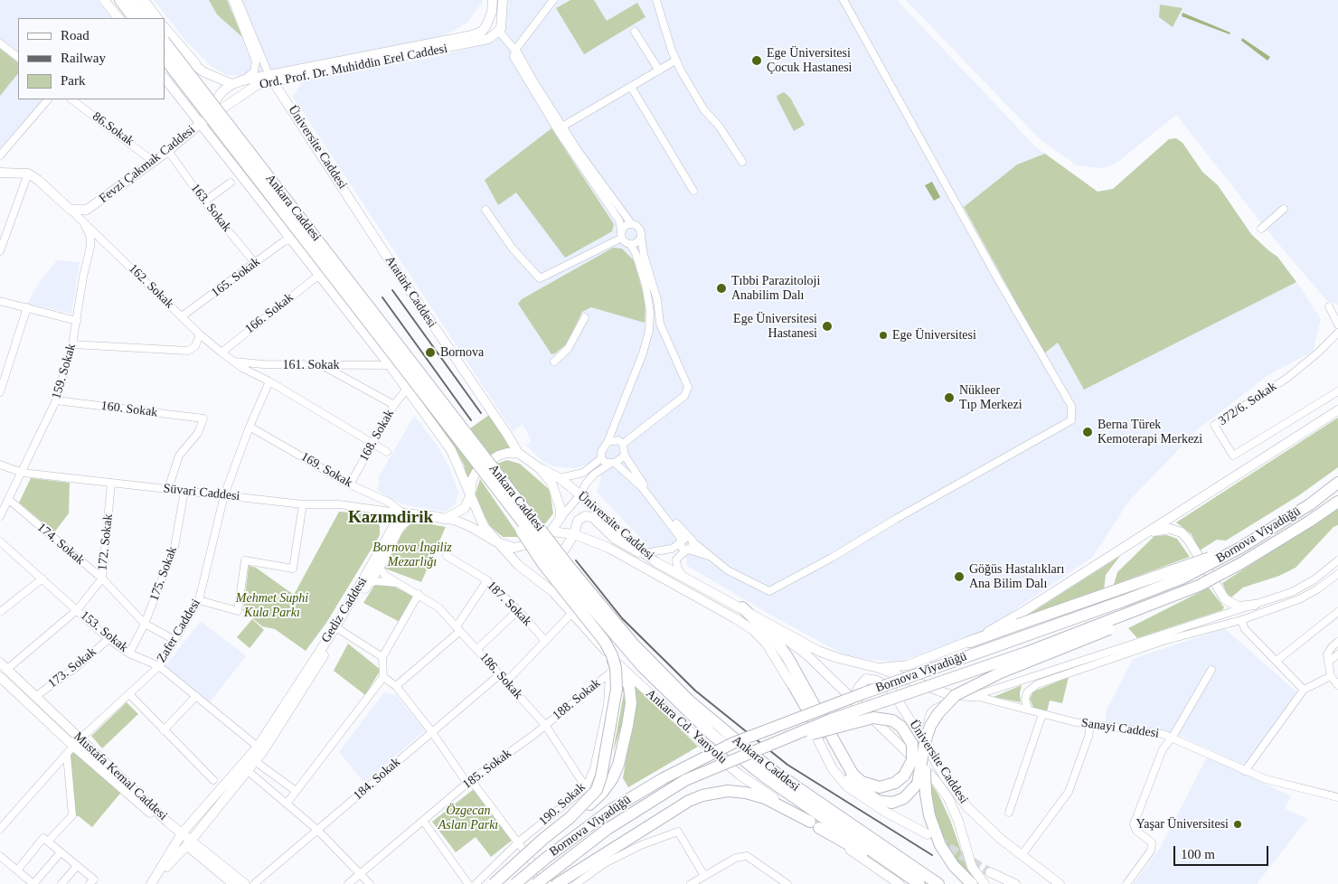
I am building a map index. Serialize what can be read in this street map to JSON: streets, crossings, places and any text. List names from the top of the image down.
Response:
{
  "streets": {
    "highway": ["Ankara Caddesi", "Bornova Viyadüğü"],
    "main road": [
      "Ord. Prof. Dr. Muhiddin Erel Caddesi",
      "Üniversite Caddesi",
      "Fevzi Çakmak Caddesi",
      "Atatürk Caddesi",
      "Gediz Caddesi",
      "Ankara Cd. Yanyolu",
      "Mustafa Kemal Caddesi"
    ],
    "street": [
      "86.Sokak",
      "163. Sokak",
      "165. Sokak",
      "162. Sokak",
      "166. Sokak",
      "161. Sokak",
      "159. Sokak",
      "372/6. Sokak",
      "160. Sokak",
      "168. Sokak",
      "169. Sokak",
      "Süvari Caddesi",
      "172. Sokak",
      "174. Sokak",
      "175. Sokak",
      "187. Sokak",
      "Zafer Caddesi",
      "153. Sokak",
      "173. Sokak",
      "186. Sokak",
      "188. Sokak",
      "Sanayi Caddesi",
      "185. Sokak",
      "184. Sokak",
      "190. Sokak"
    ]
  },
  "crossings": [
    ["Ord. Prof. Dr. Muhiddin Erel Caddesi", "Üniversite Caddesi"],
    ["Ord. Prof. Dr. Muhiddin Erel Caddesi", "Fevzi Çakmak Caddesi"],
    ["Ord. Prof. Dr. Muhiddin Erel Caddesi", "Ankara Caddesi"],
    ["86.Sokak", "Fevzi Çakmak Caddesi"],
    ["Üniversite Caddesi", "Ankara Caddesi"],
    ["Üniversite Caddesi", "Atatürk Caddesi"],
    ["Üniversite Caddesi", "Ankara Cd. Yanyolu"],
    ["Fevzi Çakmak Caddesi", "163. Sokak"],
    ["Fevzi Çakmak Caddesi", "Ankara Caddesi"],
    ["Fevzi Çakmak Caddesi", "162. Sokak"],
    ["163. Sokak", "165. Sokak"],
    ["Ankara Caddesi", "165. Sokak"],
    ["Ankara Caddesi", "Atatürk Caddesi"],
    ["Ankara Caddesi", "166. Sokak"],
    ["Ankara Caddesi", "161. Sokak"],
    ["Ankara Caddesi", "168. Sokak"],
    ["Ankara Caddesi", "Ankara Cd. Yanyolu"],
    ["165. Sokak", "162. Sokak"],
    ["162. Sokak", "166. Sokak"],
    ["162. Sokak", "161. Sokak"],
    ["162. Sokak", "159. Sokak"],
    ["162. Sokak", "168. Sokak"],
    ["162. Sokak", "Zafer Caddesi"],
    ["Atatürk Caddesi", "Ankara Cd. Yanyolu"],
    ["159. Sokak", "160. Sokak"],
    ["159. Sokak", "Süvari Caddesi"],
    ["159. Sokak", "174. Sokak"],
    ["160. Sokak", "Süvari Caddesi"],
    ["168. Sokak", "169. Sokak"],
    ["169. Sokak", "Süvari Caddesi"],
    ["169. Sokak", "Gediz Caddesi"],
    ["169. Sokak", "Zafer Caddesi"],
    ["Süvari Caddesi", "172. Sokak"],
    ["Süvari Caddesi", "175. Sokak"],
    ["Süvari Caddesi", "Gediz Caddesi"],
    ["Süvari Caddesi", "Zafer Caddesi"],
    ["172. Sokak", "174. Sokak"],
    ["172. Sokak", "153. Sokak"],
    ["172. Sokak", "Mustafa Kemal Caddesi"],
    ["174. Sokak", "175. Sokak"],
    ["174. Sokak", "Zafer Caddesi"],
    ["175. Sokak", "153. Sokak"],
    ["Gediz Caddesi", "153. Sokak"],
    ["Gediz Caddesi", "186. Sokak"],
    ["Gediz Caddesi", "Mustafa Kemal Caddesi"],
    ["Zafer Caddesi", "153. Sokak"],
    ["Zafer Caddesi", "Mustafa Kemal Caddesi"],
    ["153. Sokak", "173. Sokak"],
    ["173. Sokak", "Mustafa Kemal Caddesi"],
    ["186. Sokak", "188. Sokak"],
    ["186. Sokak", "185. Sokak"],
    ["186. Sokak", "184. Sokak"],
    ["186. Sokak", "190. Sokak"],
    ["188. Sokak", "185. Sokak"],
    ["188. Sokak", "190. Sokak"]
  ],
  "districts": ["Kazımdirik"],
  "parks": ["Bornova İngiliz Mezarlığı", "Mehmet Suphi Kula Parkı", "Özgecan Aslan Parkı"],
  "places": [
    "Ege Üniversitesi Çocuk Hastanesi",
    "Tıbbi Parazitoloji Anabilim Dalı",
    "Ege Üniversitesi Hastanesi",
    "Ege Üniversitesi",
    "Bornova",
    "Nükleer Tıp Merkezi",
    "Berna Türek Kemoterapi Merkezi",
    "Göğüs Hastalıkları Ana Bilim Dalı",
    "Yaşar Üniversitesi"
  ],
  "legend": ["Road", "Railway", "Park"],
  "scale_bar": "100 m"
}
